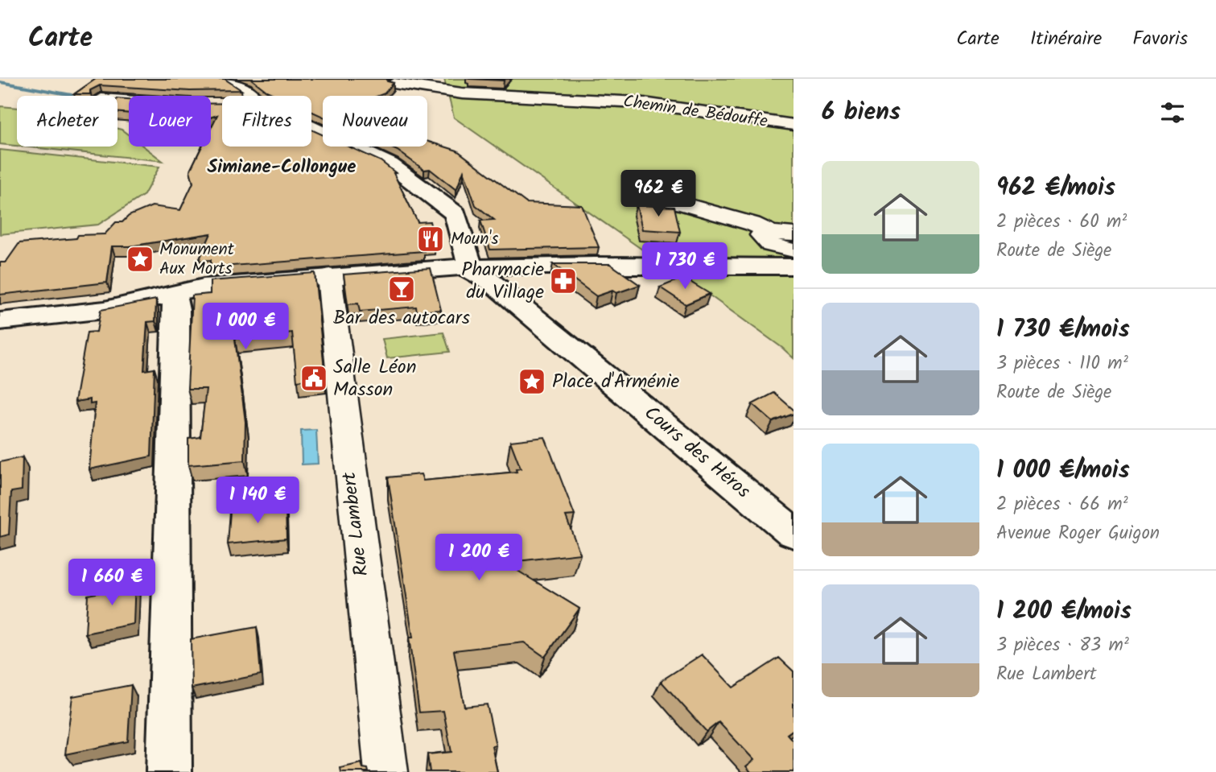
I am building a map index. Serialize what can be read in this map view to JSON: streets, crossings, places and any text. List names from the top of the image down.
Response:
{
  "streets": {
    "main road": ["Cours des Héros"],
    "street": ["Chemin de Bédouffe", "Rue Lambert"]
  },
  "districts": ["Simiane-Collongue"],
  "places": {
    "restaurant": ["Moun's"],
    "place": ["Monument Aux Morts", "Place d'Arménie"],
    "pharmacy": ["Pharmacie du Village"],
    "bar": ["Bar des autocars"],
    "public building": ["Salle Léon Masson"]
  },
  "page": {
    "header": "Carte",
    "nav": ["Carte", "Itinéraire", "Favoris"],
    "heading": "6 biens",
    "chip": [
      "Acheter",
      "Louer",
      "Filtres",
      "Nouveau"
    ],
    "list": [
      {
        "name": "962 €/mois",
        "note": "2 pièces · 60 m² · Route de Siège"
      },
      {
        "name": "1 730 €/mois",
        "note": "3 pièces · 110 m² · Route de Siège"
      },
      {
        "name": "1 000 €/mois",
        "note": "2 pièces · 66 m² · Avenue Roger Guigon"
      },
      {
        "name": "1 200 €/mois",
        "note": "3 pièces · 83 m² · Rue Lambert"
      }
    ],
    "price": [
      "962 €",
      "1 730 €",
      "1 000 €",
      "1 140 €",
      "1 200 €",
      "1 660 €"
    ]
  }
}
